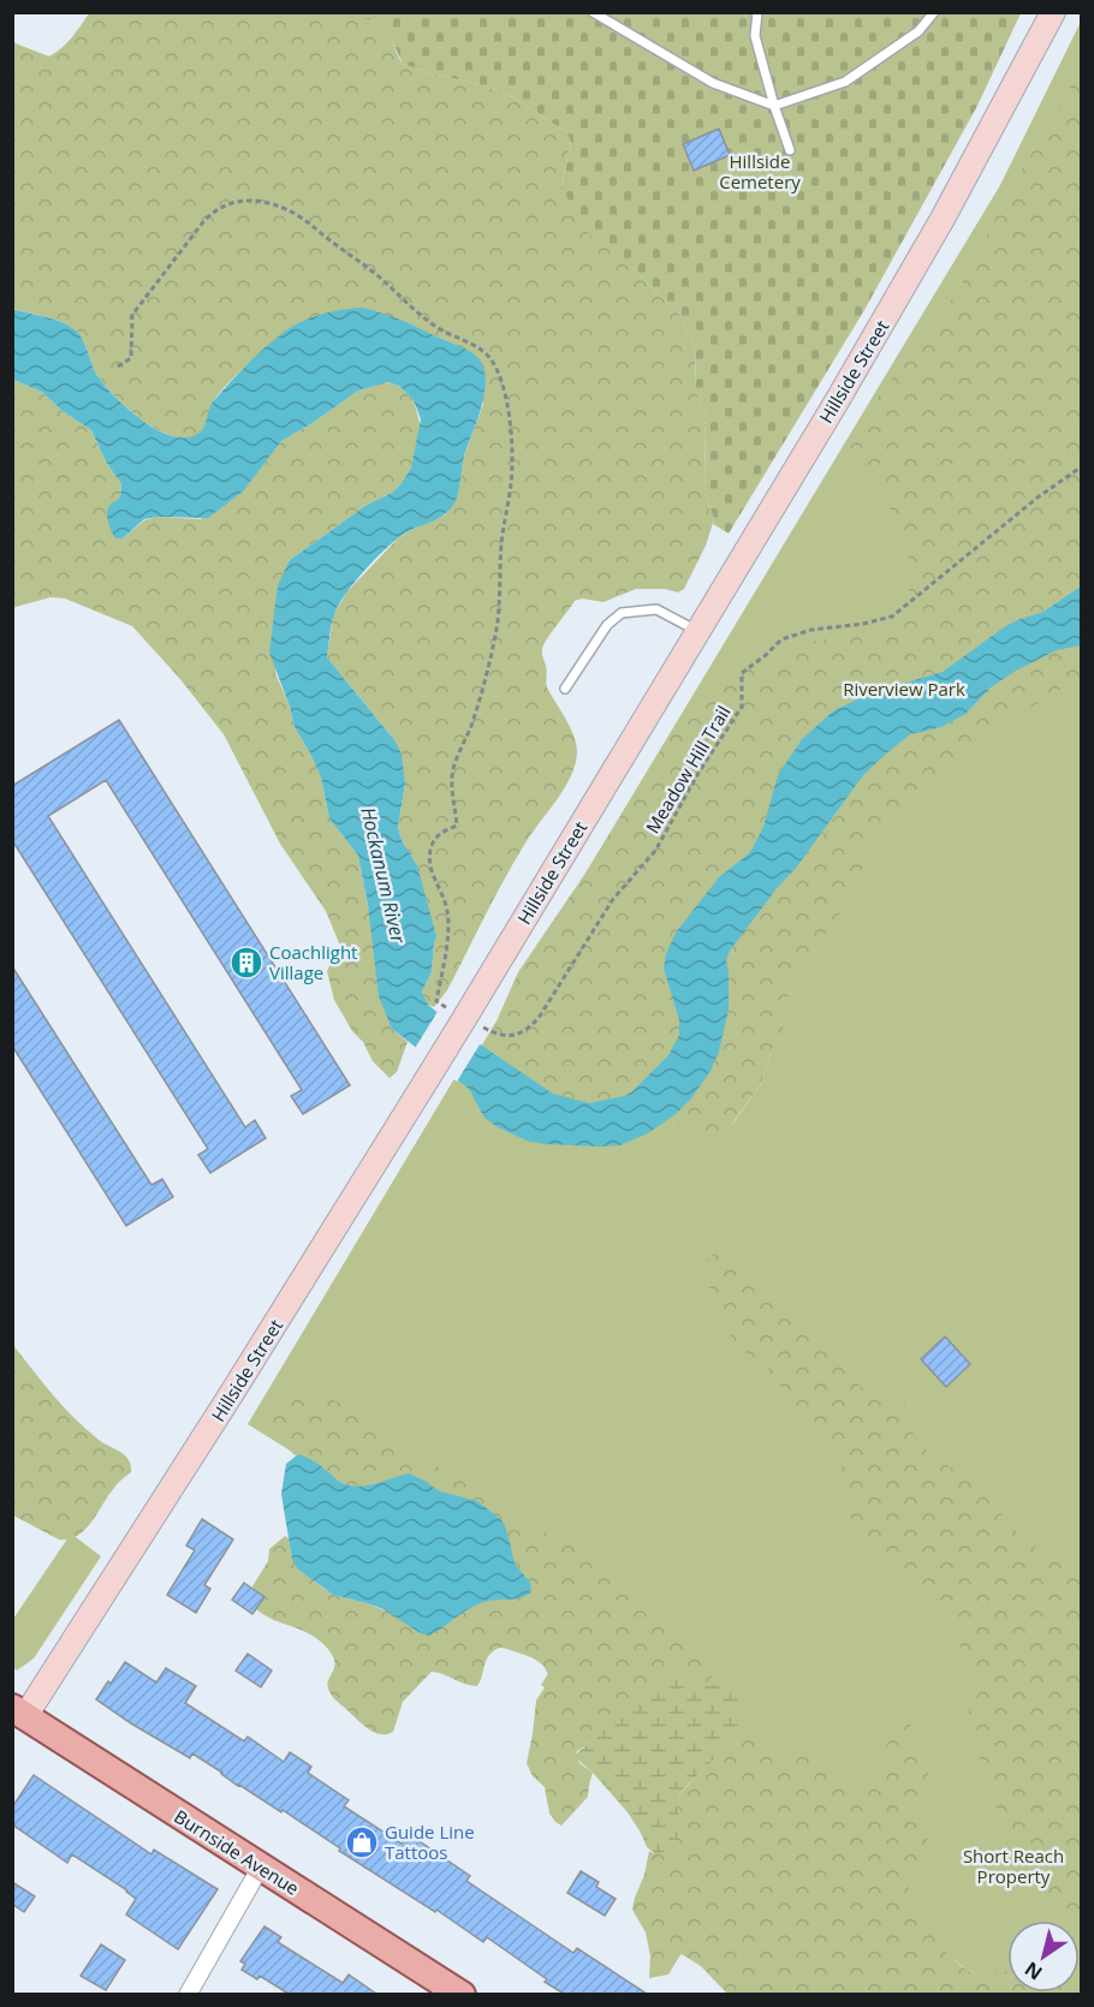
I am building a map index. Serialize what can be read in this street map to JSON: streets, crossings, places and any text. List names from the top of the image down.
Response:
{
  "streets": {
    "main road": ["Hillside Street", "Burnside Avenue"],
    "path": ["Meadow Hill Trail"]
  },
  "crossings": [
    ["Hillside Street", "Meadow Hill Trail"],
    ["Hillside Street", "Burnside Avenue"]
  ],
  "water": ["Hockanum River"],
  "parks": ["Hillside Cemetery", "Riverview Park", "Short Reach Property"],
  "places": {
    "building": ["Coachlight Village"],
    "shop": ["Guide Line Tattoos"]
  },
  "north": "bottom left"
}
